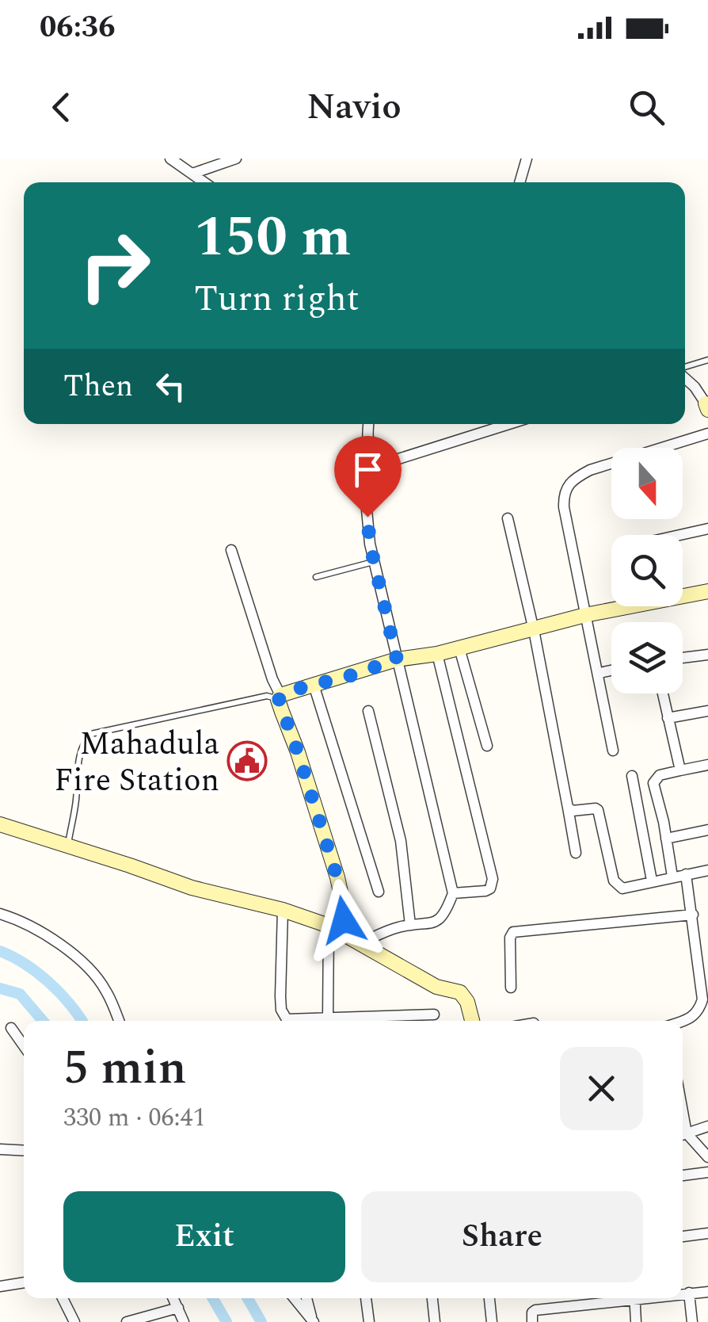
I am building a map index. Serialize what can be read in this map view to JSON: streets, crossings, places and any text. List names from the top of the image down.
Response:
{
  "places": {
    "public building": ["Mahadula Fire Station"]
  },
  "north": "bottom",
  "page": {
    "status": "06:36",
    "header": "Navio",
    "turn": ["150 m", "Turn right"],
    "then": "Then",
    "heading": ["5 min", "330 m · 06:41"],
    "buttons": ["Exit", "Share"]
  }
}
